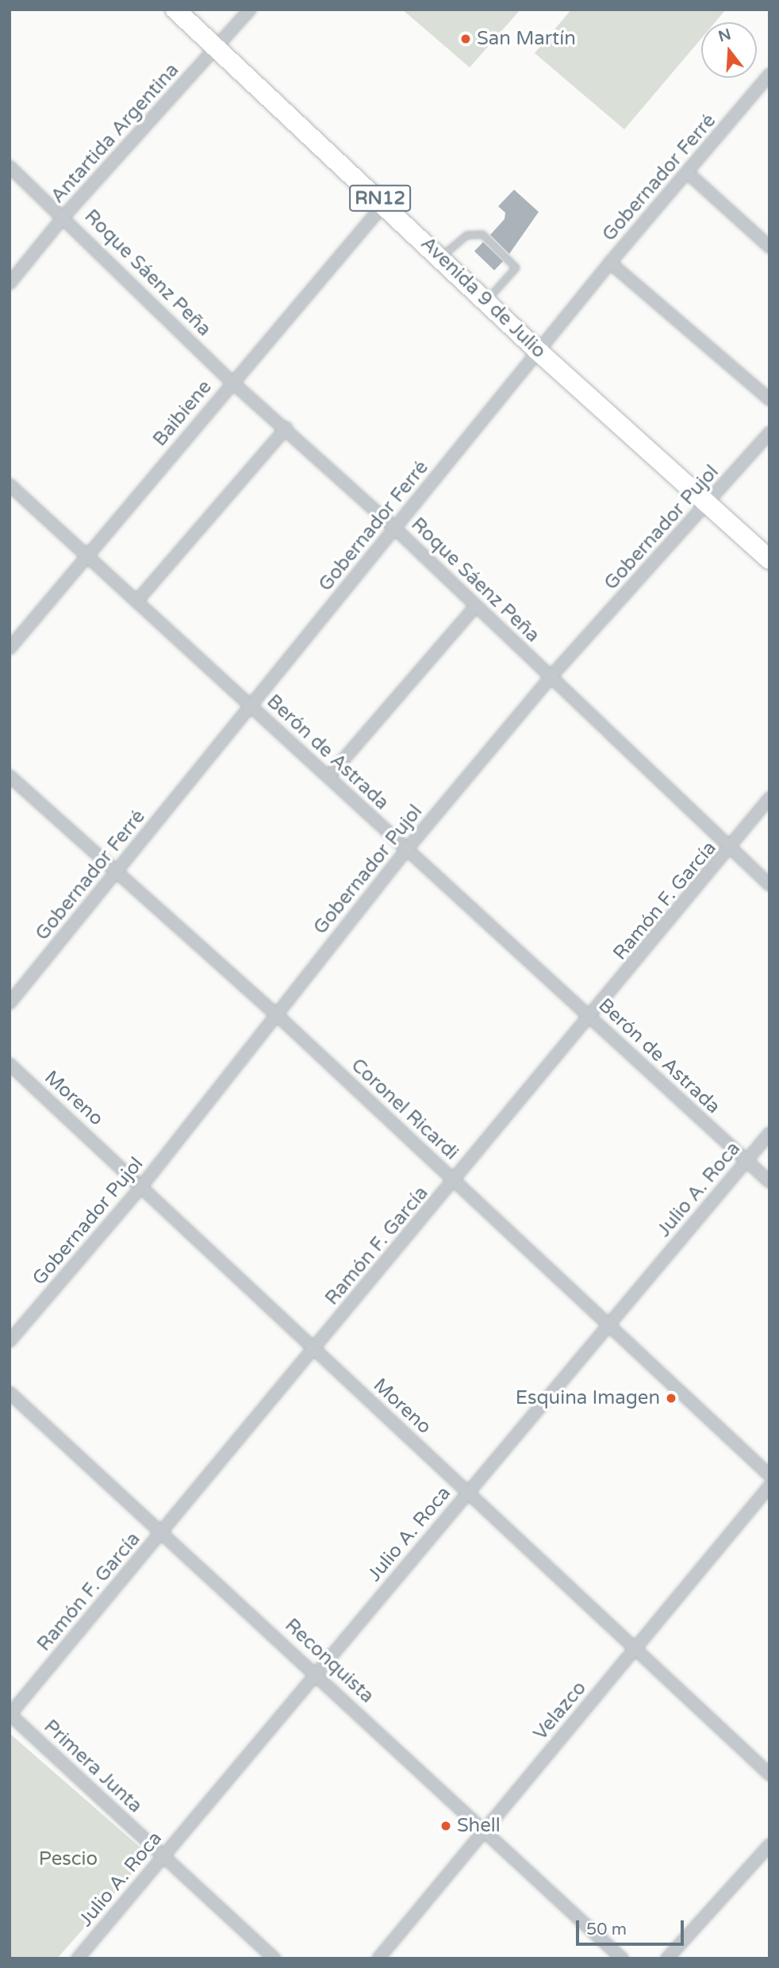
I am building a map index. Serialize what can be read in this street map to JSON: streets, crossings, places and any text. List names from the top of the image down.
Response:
{
  "streets": {
    "highway": ["RN12", "Avenida 9 de Julio"],
    "street": [
      "Antartida Argentina",
      "Gobernador Ferré",
      "Roque Sáenz Peña",
      "Baibiene",
      "Gobernador Pujol",
      "Berón de Astrada",
      "Ramón F. García",
      "Moreno",
      "Coronel Ricardi",
      "Julio A. Roca",
      "Reconquista",
      "Velazco",
      "Primera Junta"
    ]
  },
  "crossings": [
    ["Antartida Argentina", "Roque Sáenz Peña"],
    ["Antartida Argentina", "Avenida 9 de Julio"],
    ["Gobernador Ferré", "Roque Sáenz Peña"],
    ["Gobernador Ferré", "Avenida 9 de Julio"],
    ["Gobernador Ferré", "Berón de Astrada"],
    ["Gobernador Ferré", "Coronel Ricardi"],
    ["Roque Sáenz Peña", "Baibiene"],
    ["Roque Sáenz Peña", "Gobernador Pujol"],
    ["Roque Sáenz Peña", "Ramón F. García"],
    ["Avenida 9 de Julio", "Baibiene"],
    ["Avenida 9 de Julio", "Gobernador Pujol"],
    ["Baibiene", "Berón de Astrada"],
    ["Gobernador Pujol", "Berón de Astrada"],
    ["Gobernador Pujol", "Moreno"],
    ["Gobernador Pujol", "Coronel Ricardi"],
    ["Berón de Astrada", "Ramón F. García"],
    ["Berón de Astrada", "Julio A. Roca"],
    ["Ramón F. García", "Moreno"],
    ["Ramón F. García", "Coronel Ricardi"],
    ["Ramón F. García", "Reconquista"],
    ["Ramón F. García", "Primera Junta"],
    ["Moreno", "Julio A. Roca"],
    ["Moreno", "Velazco"],
    ["Coronel Ricardi", "Julio A. Roca"],
    ["Julio A. Roca", "Reconquista"],
    ["Julio A. Roca", "Primera Junta"],
    ["Reconquista", "Velazco"]
  ],
  "parks": ["Pescio"],
  "places": ["San Martín", "Esquina Imagen", "Shell"],
  "scale_bar": "50 m",
  "north": "top"
}
